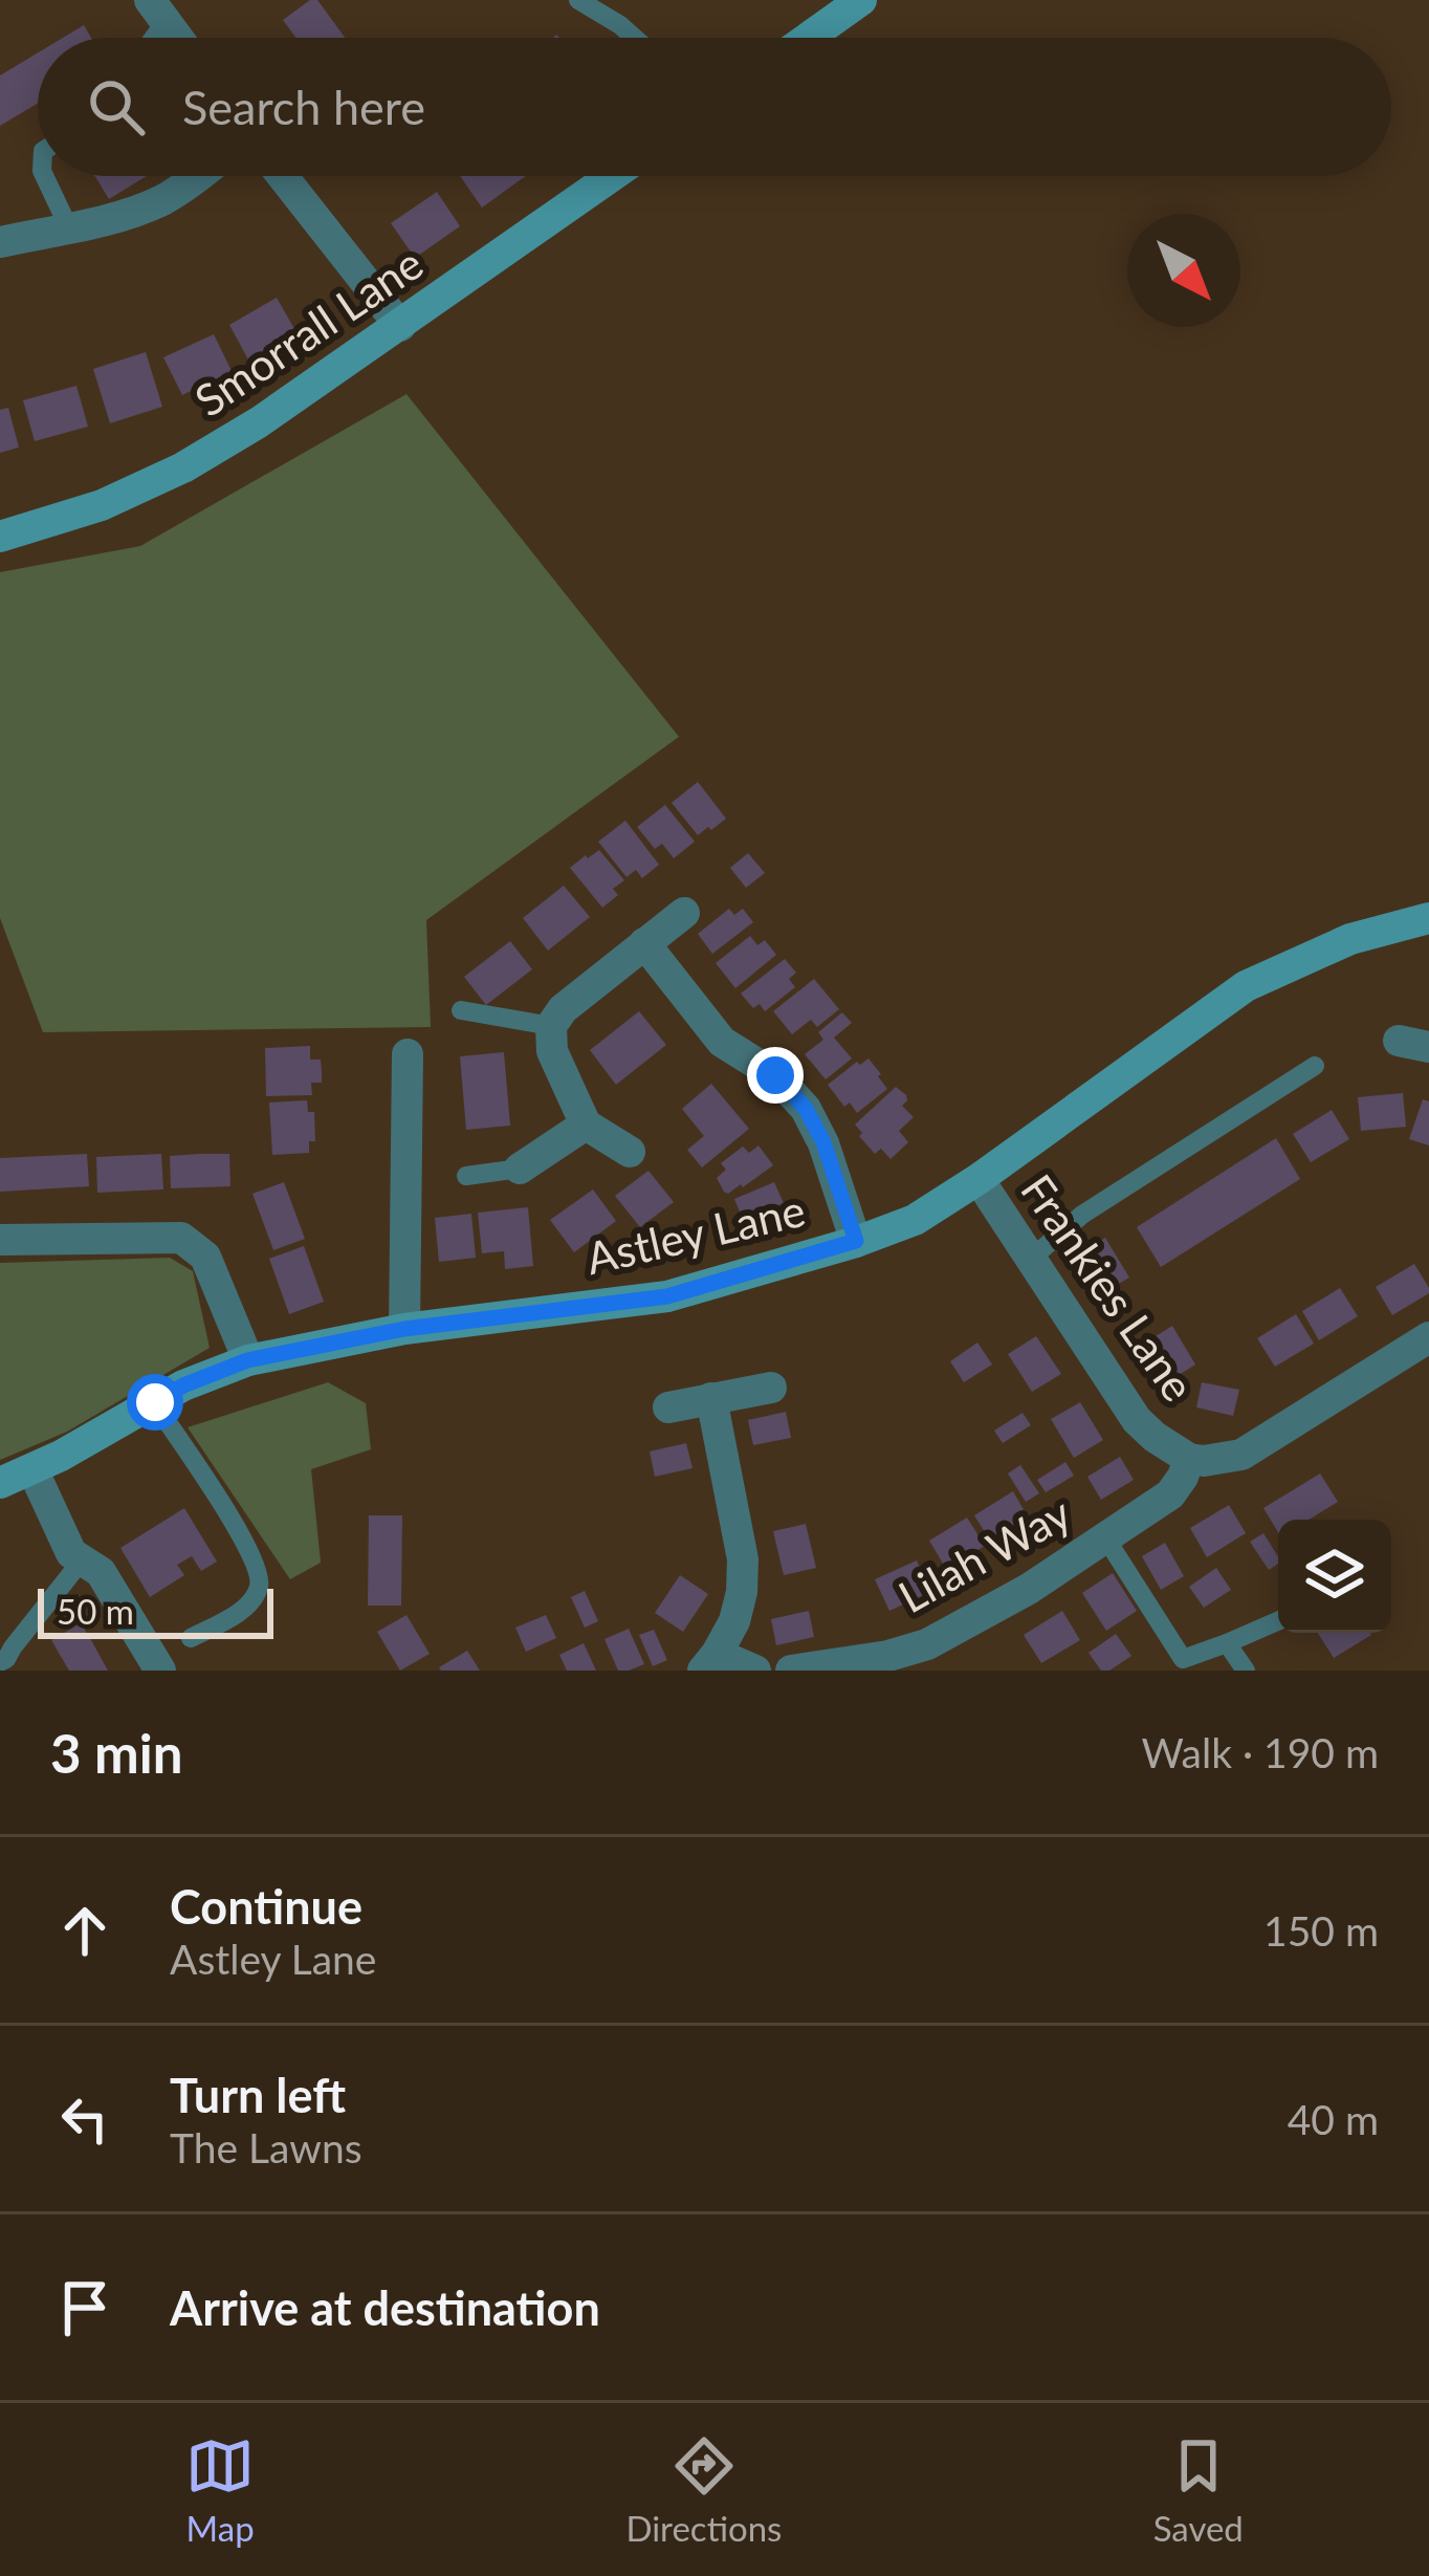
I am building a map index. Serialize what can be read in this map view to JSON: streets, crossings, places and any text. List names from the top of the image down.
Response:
{
  "streets": {
    "street": [
      "Smorrall Lane",
      "Astley Lane",
      "Frankies Lane",
      "Lilah Way"
    ]
  },
  "crossings": [
    ["Astley Lane", "Frankies Lane"],
    ["Frankies Lane", "Lilah Way"]
  ],
  "scale_bar": "50 m",
  "north": "bottom right",
  "page": {
    "search": "Search here",
    "scale": "50 m",
    "heading": ["3 min", "Walk · 190 m"],
    "list": [
      ["Continue", "Astley Lane", "150 m"],
      ["Turn left", "The Lawns", "40 m"],
      "Arrive at destination"
    ],
    "nav": ["Map", "Directions", "Saved"]
  }
}
